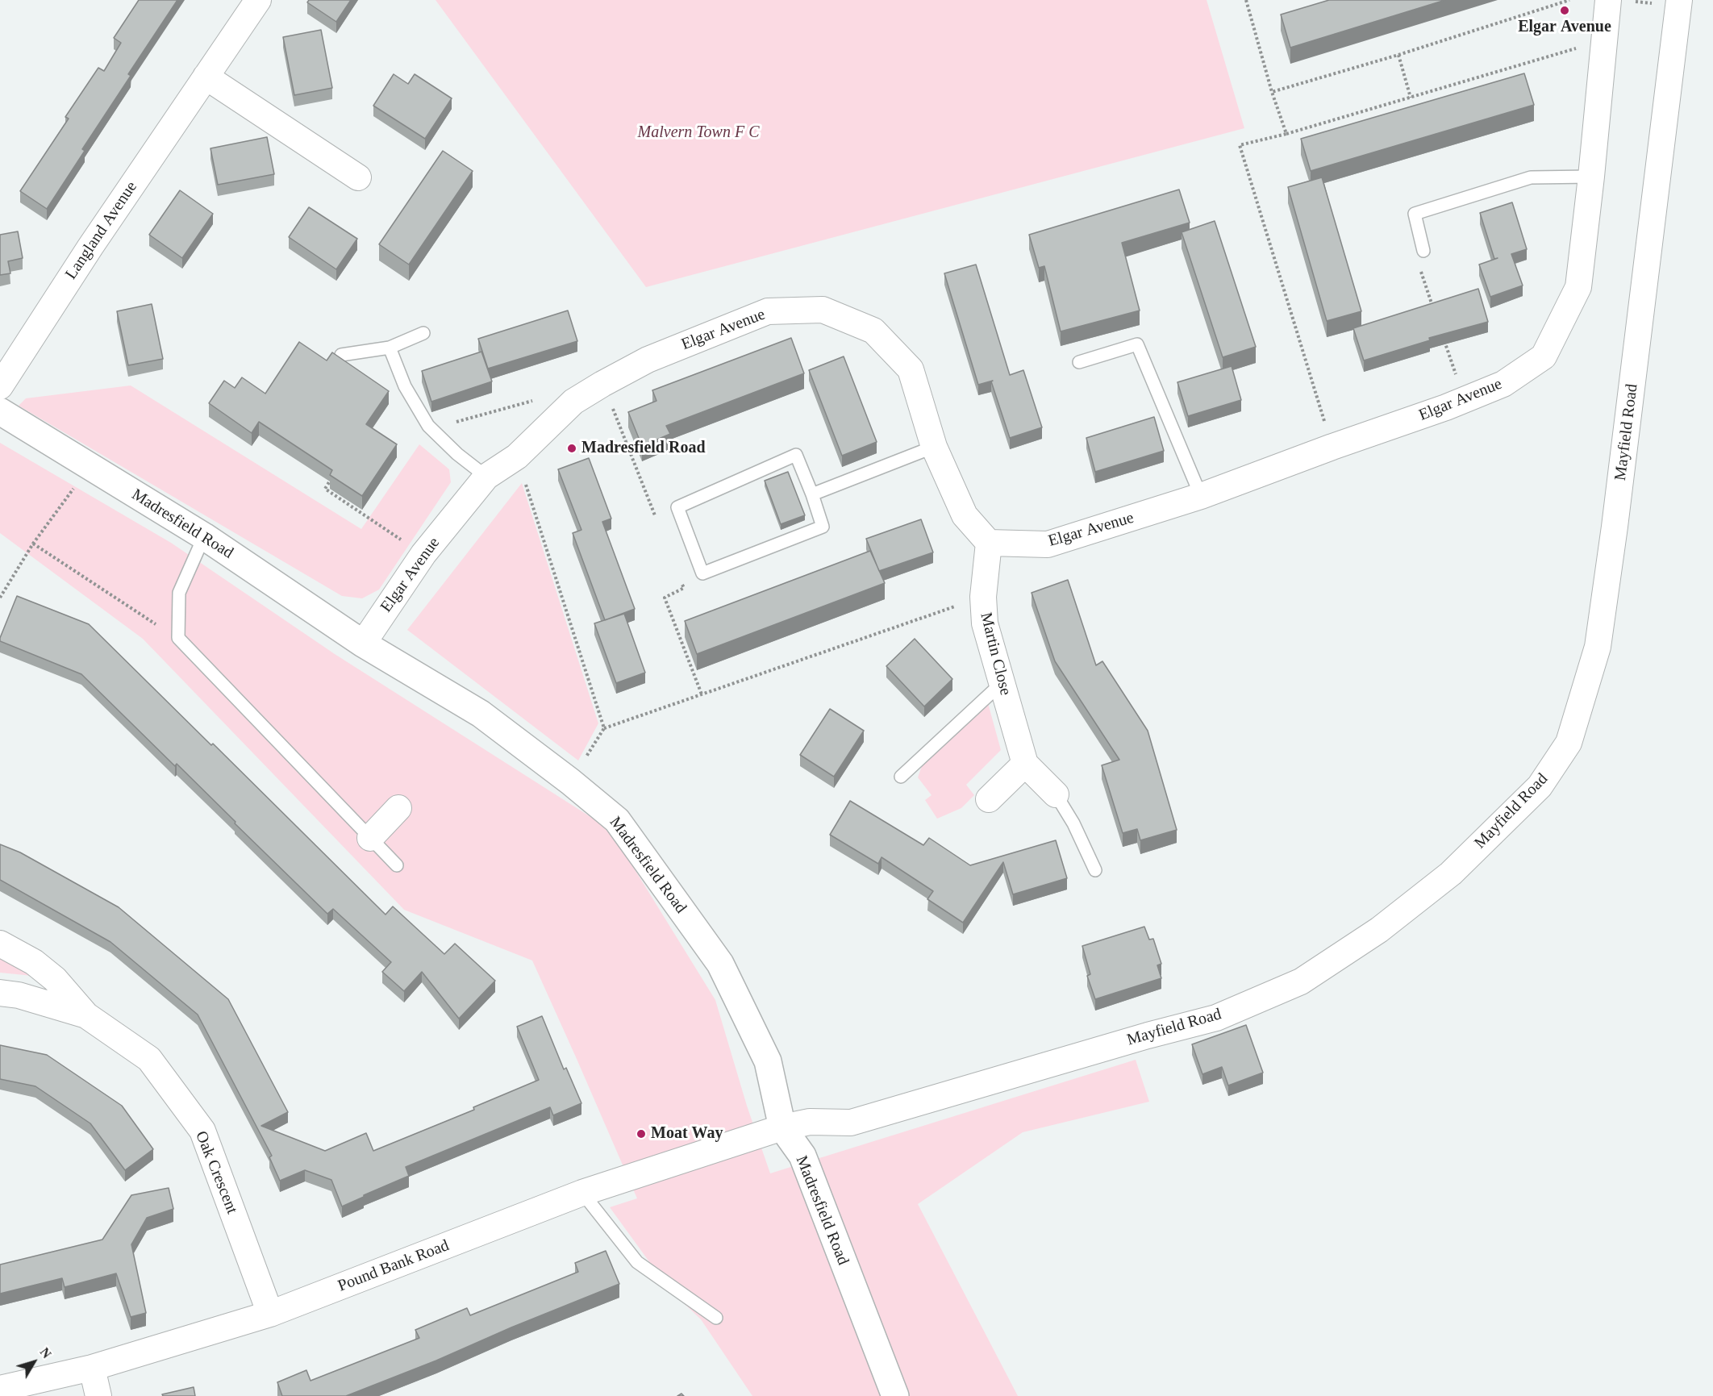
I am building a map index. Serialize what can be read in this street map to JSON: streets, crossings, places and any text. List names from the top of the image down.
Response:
{
  "streets": {
    "street": [
      "Langland Avenue",
      "Elgar Avenue",
      "Mayfield Road",
      "Madresfield Road",
      "Martin Close",
      "Oak Crescent",
      "Pound Bank Road"
    ]
  },
  "crossings": [
    ["Elgar Avenue", "Madresfield Road"],
    ["Elgar Avenue", "Martin Close"],
    ["Mayfield Road", "Madresfield Road"],
    ["Mayfield Road", "Pound Bank Road"],
    ["Madresfield Road", "Pound Bank Road"],
    ["Oak Crescent", "Pound Bank Road"]
  ],
  "parks": ["Malvern Town F C"],
  "places": ["Elgar Avenue", "Madresfield Road", "Moat Way"],
  "north": "top right"
}
